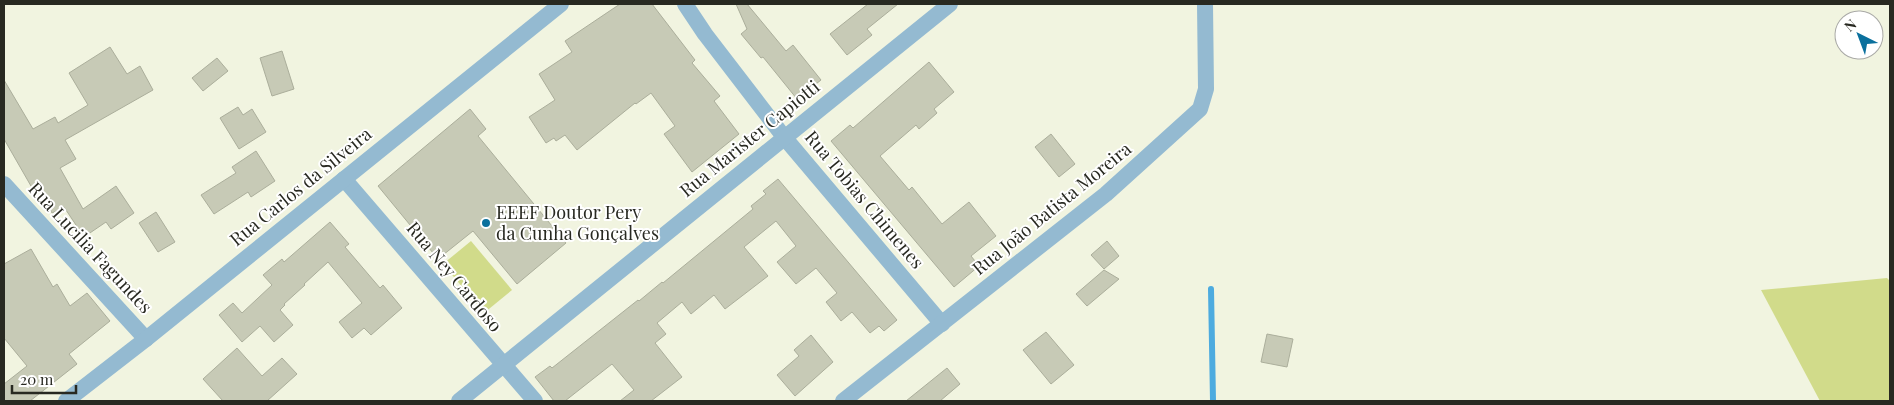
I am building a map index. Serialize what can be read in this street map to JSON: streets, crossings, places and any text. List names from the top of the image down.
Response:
{
  "streets": {
    "street": [
      "Rua Marister Capiotti",
      "Rua Carlos da Silveira",
      "Rua Tobias Chimenes",
      "Rua João Batista Moreira",
      "Rua Lucilia Fagundes",
      "Rua Ney Cardoso"
    ]
  },
  "crossings": [
    ["Rua Marister Capiotti", "Rua Tobias Chimenes"],
    ["Rua Marister Capiotti", "Rua Ney Cardoso"],
    ["Rua Carlos da Silveira", "Rua Lucilia Fagundes"],
    ["Rua Carlos da Silveira", "Rua Ney Cardoso"],
    ["Rua Tobias Chimenes", "Rua João Batista Moreira"]
  ],
  "places": ["EEEF Doutor Pery da Cunha Gonçalves"],
  "scale_bar": "20 m",
  "north": "top left"
}
